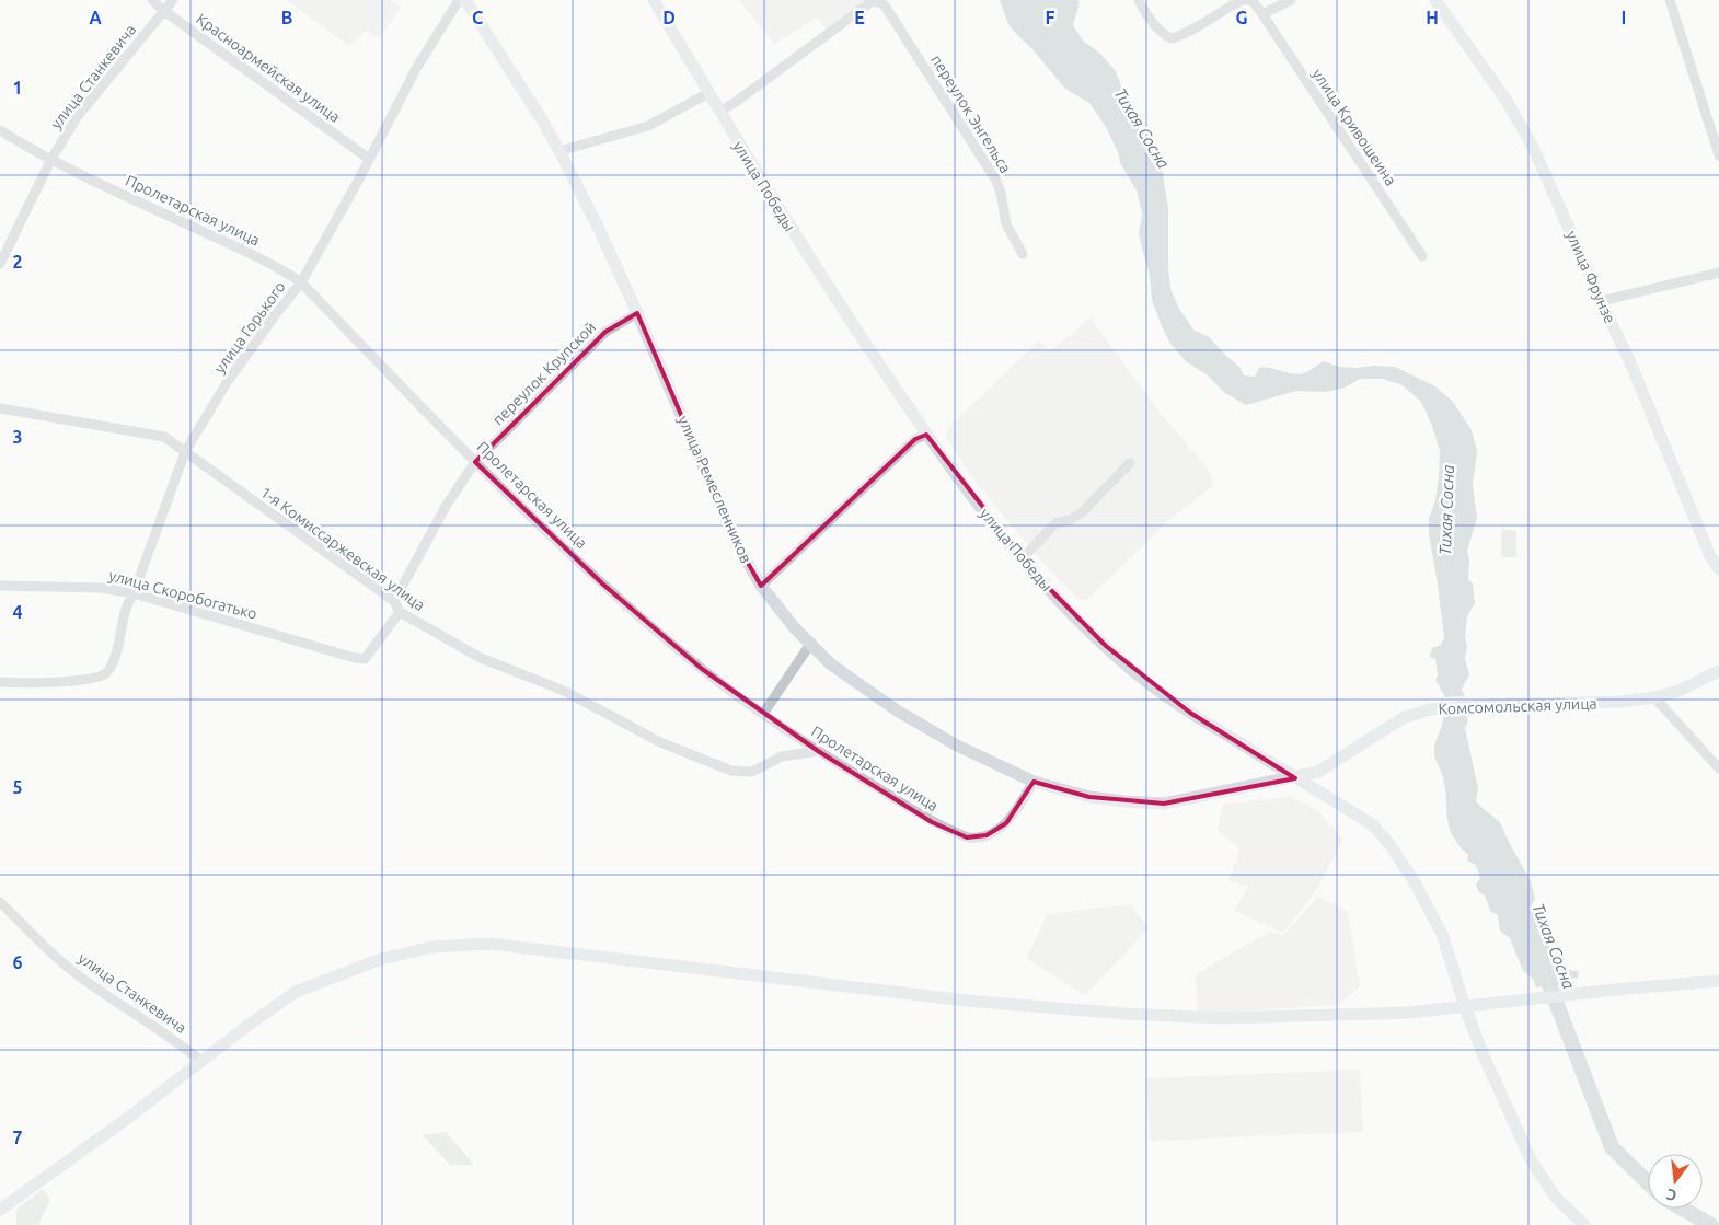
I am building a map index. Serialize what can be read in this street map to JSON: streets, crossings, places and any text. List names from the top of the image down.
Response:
{
  "streets": {
    "main road": [
      "улица Победы",
      "улица Фрунзе",
      "улица Ремесленников",
      "Комсомольская улица"
    ],
    "street": [
      "Красноармейская улица",
      "улица Станкевича",
      "переулок Энгельса",
      "улица Кривошеина",
      "Пролетарская улица",
      "улица Горького",
      "переулок Крупской",
      "1-я Комиссаржевская улица",
      "улица Скоробогатько"
    ]
  },
  "crossings": [
    ["Красноармейская улица", "улица Станкевича"],
    ["Красноармейская улица", "улица Горького"],
    ["улица Станкевича", "Пролетарская улица"],
    ["улица Победы", "улица Ремесленников"],
    ["улица Победы", "Комсомольская улица"],
    ["Пролетарская улица", "улица Горького"],
    ["Пролетарская улица", "переулок Крупской"],
    ["Пролетарская улица", "улица Ремесленников"],
    ["Пролетарская улица", "1-я Комиссаржевская улица"],
    ["улица Горького", "1-я Комиссаржевская улица"],
    ["улица Горького", "улица Скоробогатько"],
    ["переулок Крупской", "улица Ремесленников"],
    ["переулок Крупской", "1-я Комиссаржевская улица"],
    ["улица Ремесленников", "Комсомольская улица"],
    ["1-я Комиссаржевская улица", "улица Скоробогатько"]
  ],
  "water": ["Тихая Сосна"],
  "north": "bottom",
  "grid": {
    "columns": [
      "A",
      "B",
      "C",
      "D",
      "E",
      "F",
      "G",
      "H",
      "I"
    ],
    "rows": [
      "1",
      "2",
      "3",
      "4",
      "5",
      "6",
      "7"
    ]
  }
}
